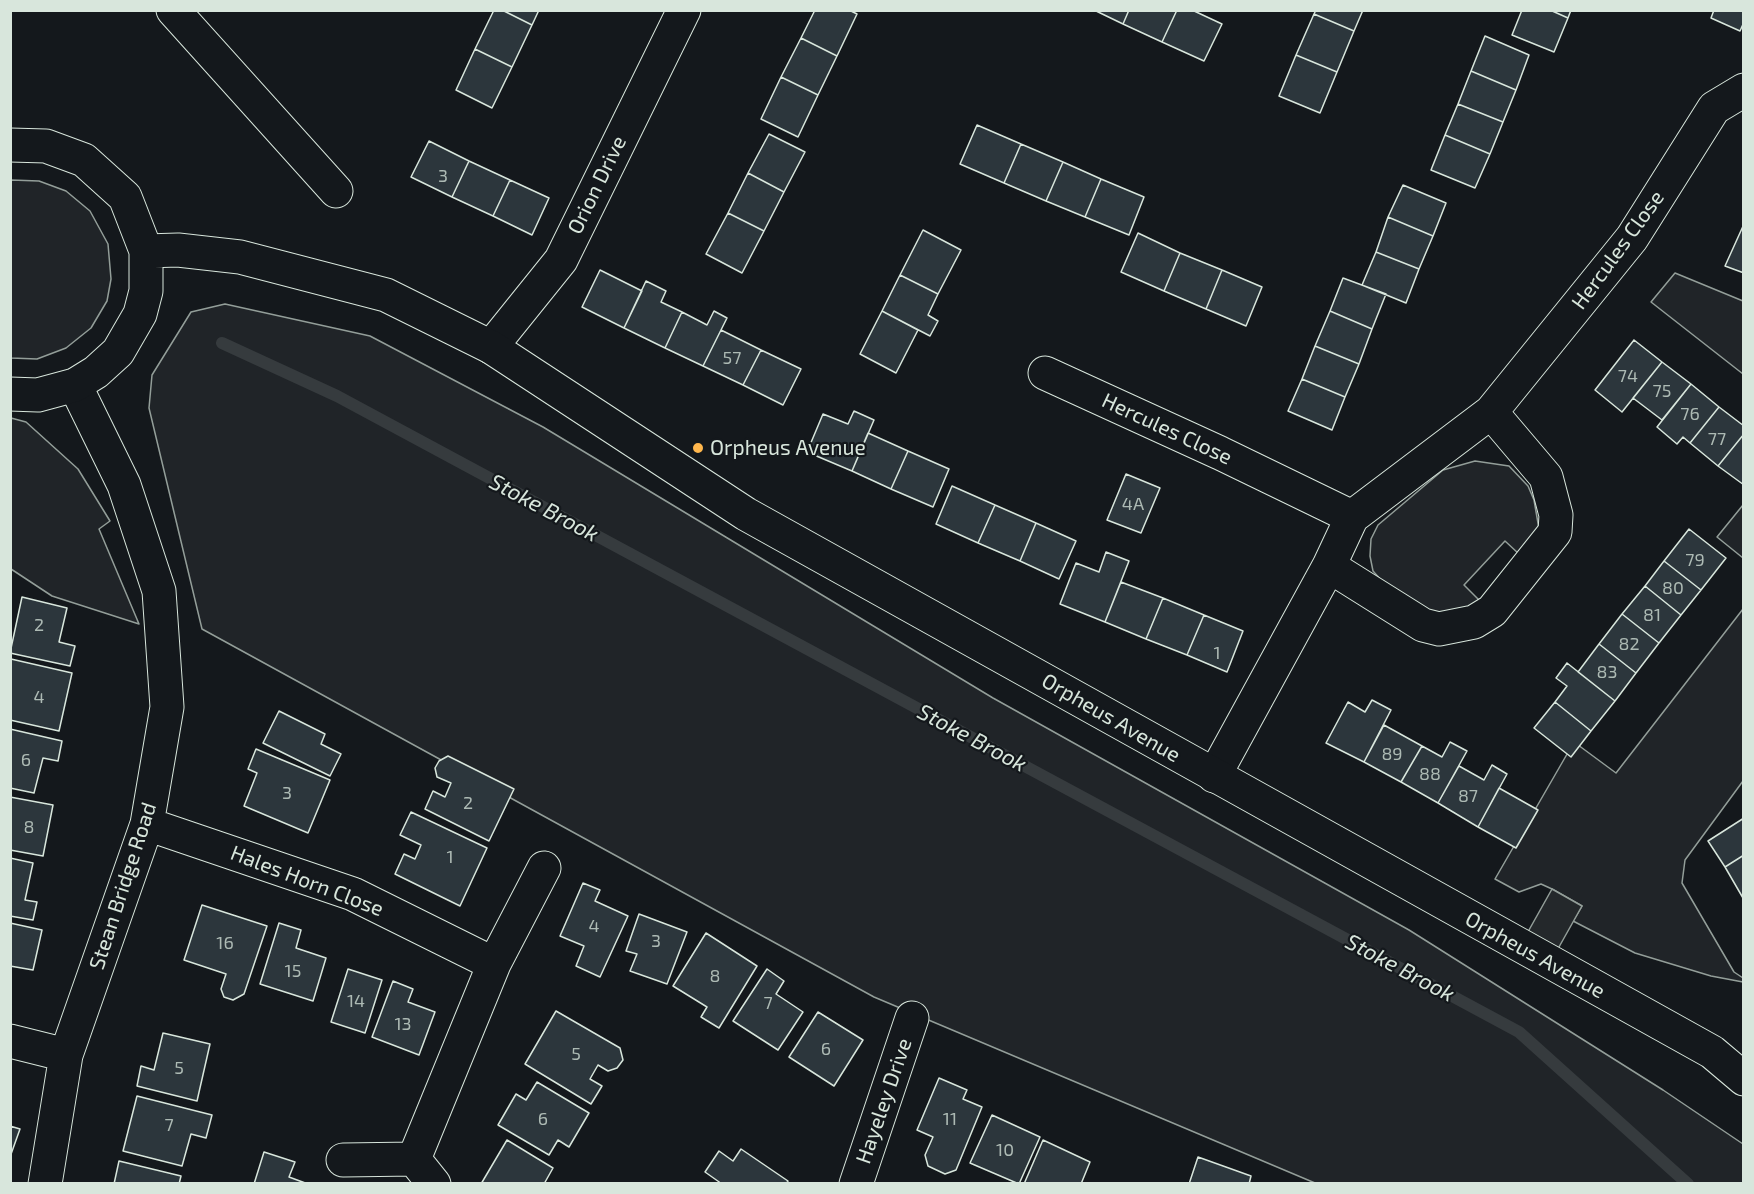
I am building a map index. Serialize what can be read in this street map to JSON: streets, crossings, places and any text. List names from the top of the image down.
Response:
{
  "streets": {
    "street": [
      "Orion Drive",
      "Hercules Close",
      "Orpheus Avenue",
      "Hales Horn Close",
      "Stean Bridge Road",
      "Hayeley Drive"
    ]
  },
  "crossings": [
    ["Orion Drive", "Orpheus Avenue"],
    ["Hercules Close", "Orpheus Avenue"],
    ["Hales Horn Close", "Stean Bridge Road"]
  ],
  "water": ["Stoke Brook"],
  "places": ["Orpheus Avenue"],
  "house_numbers": [
    "3",
    "57",
    "74",
    "75",
    "76",
    "77",
    "4A",
    "79",
    "80",
    "81",
    "2",
    "82",
    "1",
    "83",
    "4",
    "89",
    "6",
    "88",
    "3",
    "87",
    "2",
    "8",
    "1",
    "4",
    "3",
    "16",
    "15",
    "8",
    "14",
    "7",
    "13",
    "6",
    "5",
    "5",
    "6",
    "11",
    "7",
    "10"
  ]
}
